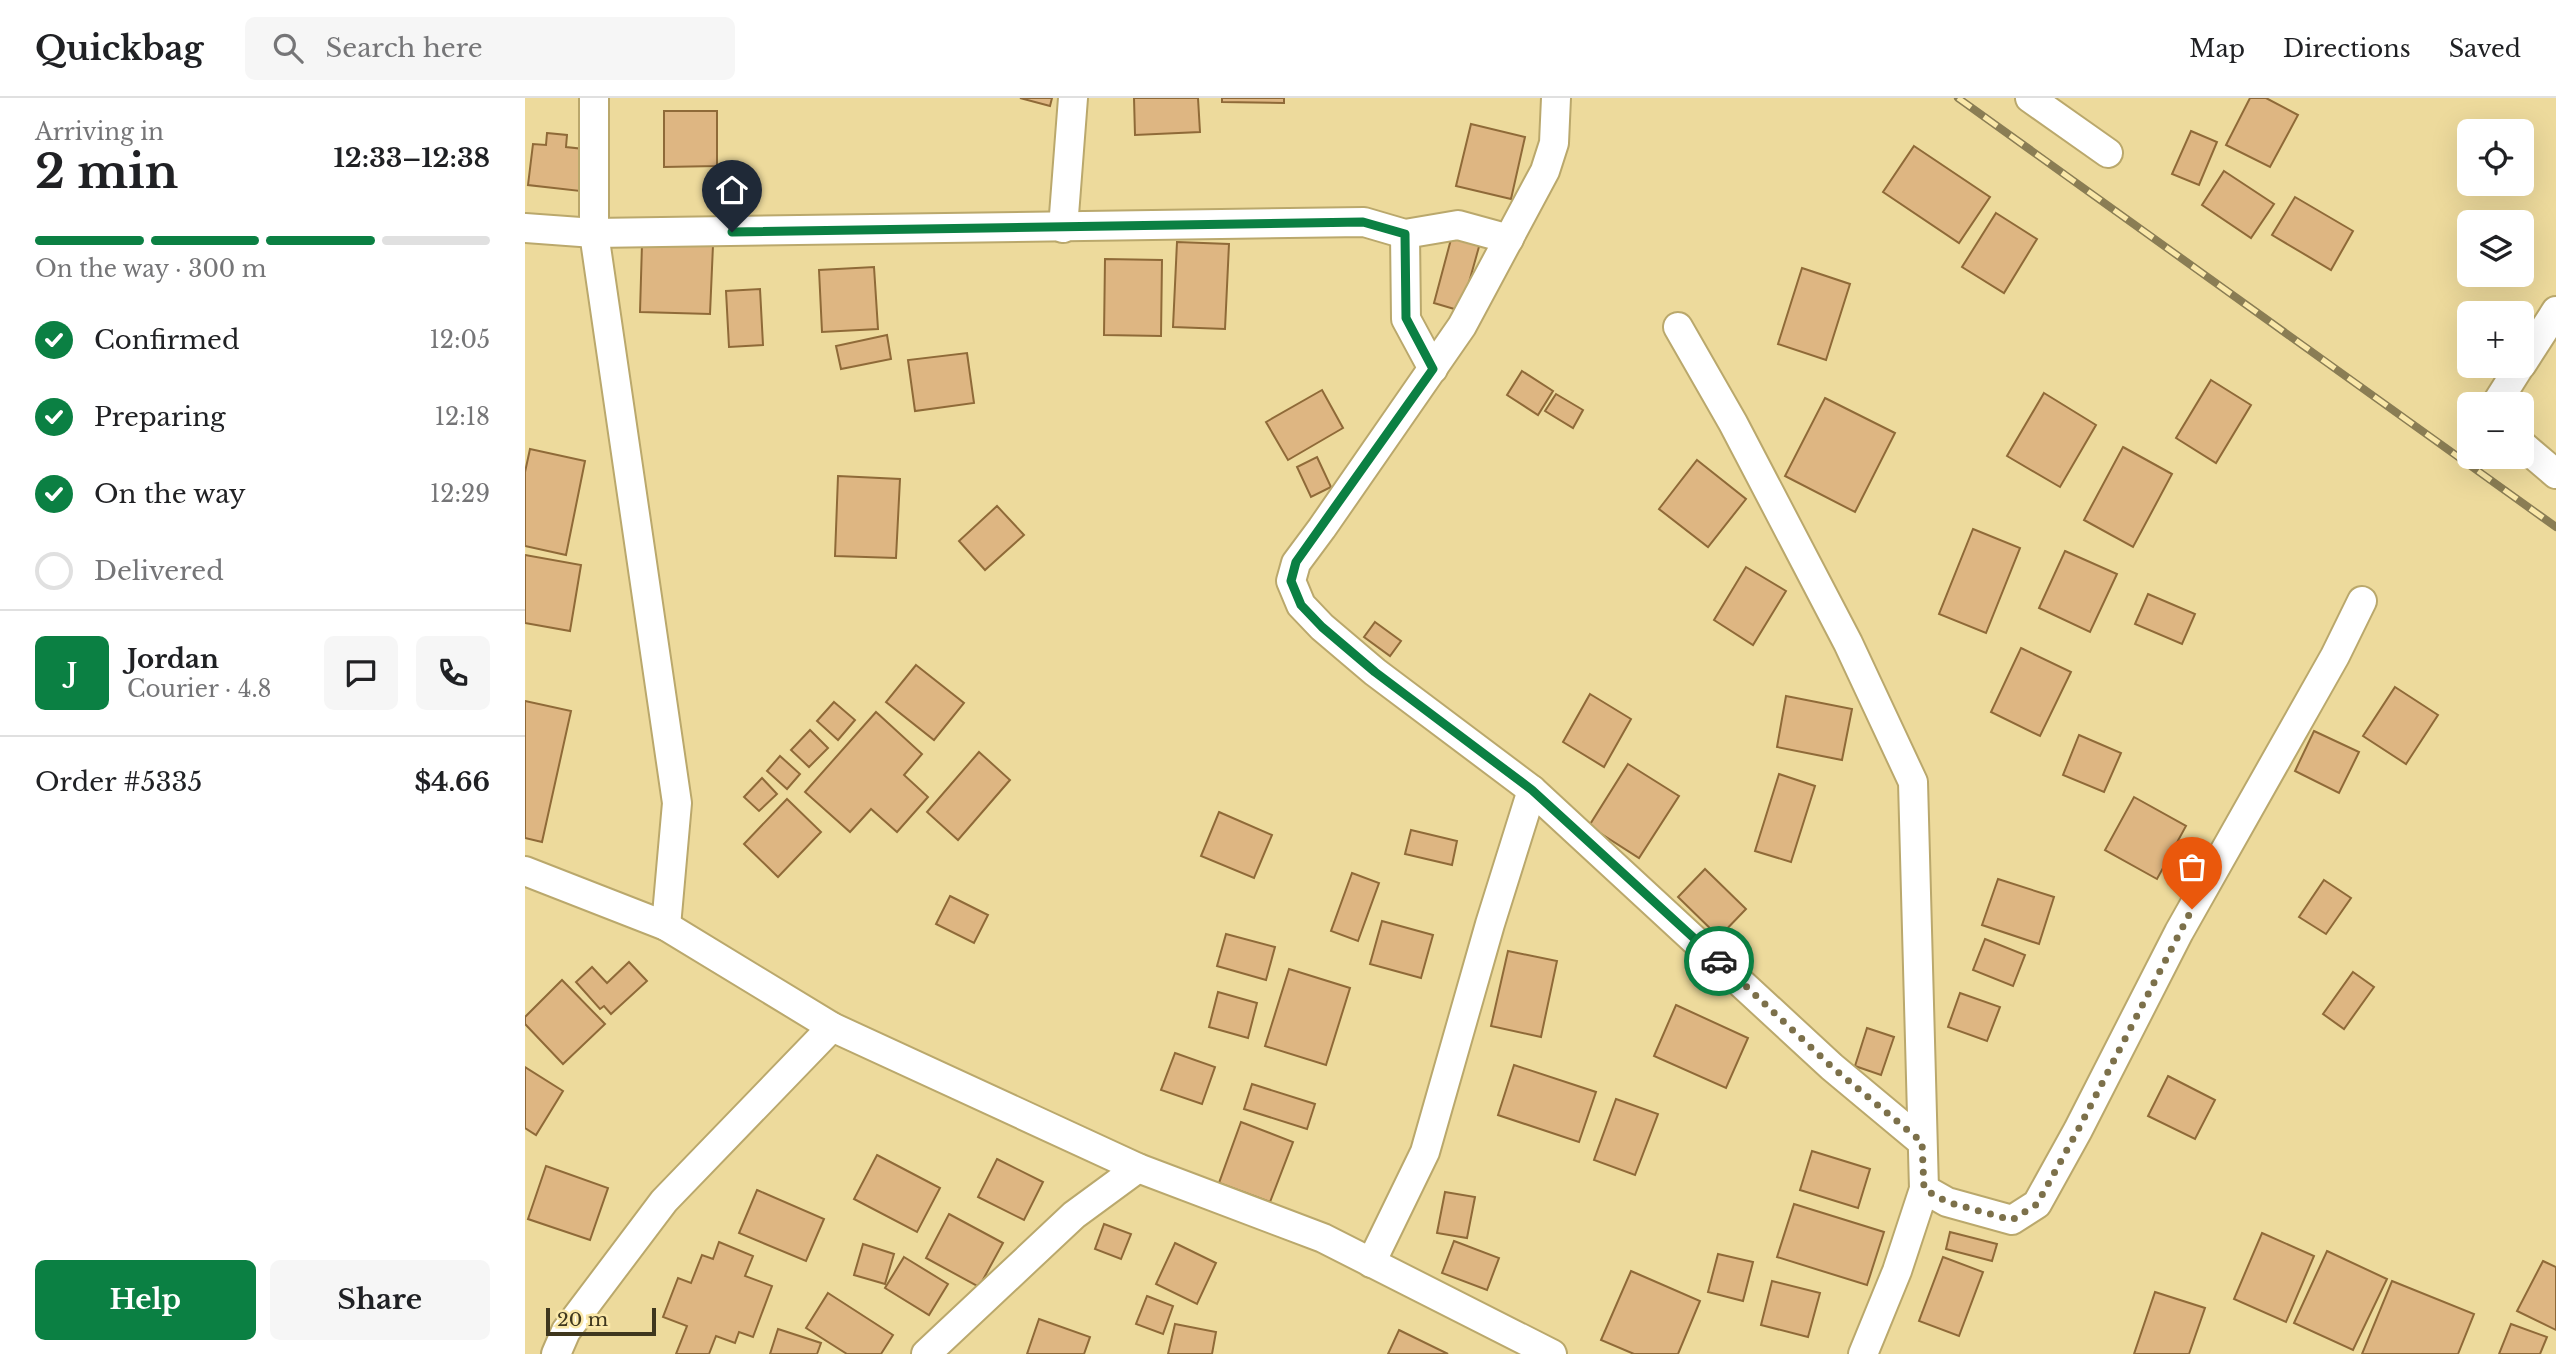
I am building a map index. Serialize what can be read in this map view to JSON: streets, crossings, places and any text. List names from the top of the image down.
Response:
{
  "scale_bar": "20 m",
  "page": {
    "header": "Quickbag",
    "search": "Search here",
    "nav": ["Map", "Directions", "Saved"],
    "heading": ["2 min", "Arriving in", "12:33–12:38"],
    "panel": [
      "Jordan",
      "Courier · 4.8",
      "Order #5335",
      "$4.66"
    ],
    "map_buttons": ["+", "−"],
    "bar": "On the way · 300 m",
    "list": [
      ["Confirmed", "12:05"],
      ["Preparing", "12:18"],
      ["On the way", "12:29"],
      "Delivered"
    ],
    "round": "J",
    "buttons": ["Help", "Share"],
    "scale": "20 m"
  }
}
